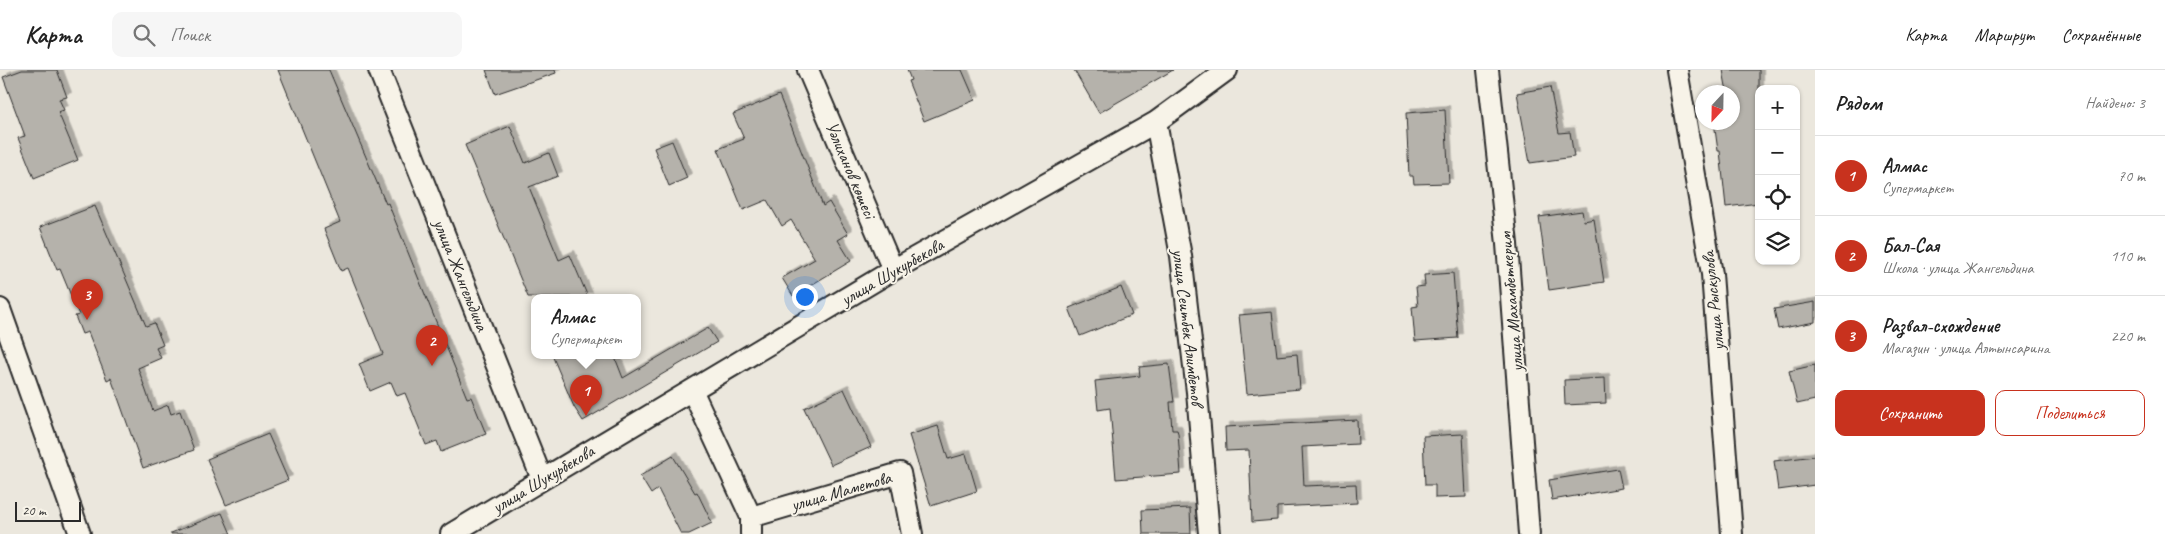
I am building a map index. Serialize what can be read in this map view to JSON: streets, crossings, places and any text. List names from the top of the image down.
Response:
{
  "streets": {
    "street": [
      "Уәлиханов көшесі",
      "улица Шукурбекова",
      "улица Жангельдина",
      "улица Рыскулова",
      "улица Махамбеткерим",
      "улица Сеитбек Алимбетов",
      "улица Маметова"
    ]
  },
  "crossings": [
    ["Уәлиханов көшесі", "улица Шукурбекова"],
    ["улица Шукурбекова", "улица Жангельдина"],
    ["улица Шукурбекова", "улица Сеитбек Алимбетов"],
    ["улица Шукурбекова", "улица Маметова"]
  ],
  "scale_bar": "20 m",
  "north": "bottom",
  "page": {
    "header": "Карта",
    "search": "Поиск",
    "nav": ["Карта", "Маршрут", "Сохранённые"],
    "heading": ["Рядом", "Найдено: 3"],
    "map_buttons": ["+", "−"],
    "list": [
      {
        "mark": "1",
        "name": "Алмас",
        "note": "Супермаркет",
        "value": "70 m"
      },
      {
        "mark": "2",
        "name": "Бал-Сая",
        "note": "Школа · улица Жангельдина",
        "value": "110 m"
      },
      {
        "mark": "3",
        "name": "Развал-схождение",
        "note": "Магазин · улица Алтынсарина",
        "value": "220 m"
      }
    ],
    "pins": ["3", "2", "1"],
    "popup": ["Алмас", "Супермаркет"],
    "buttons": ["Сохранить", "Поделиться"],
    "scale": "20 m"
  }
}
